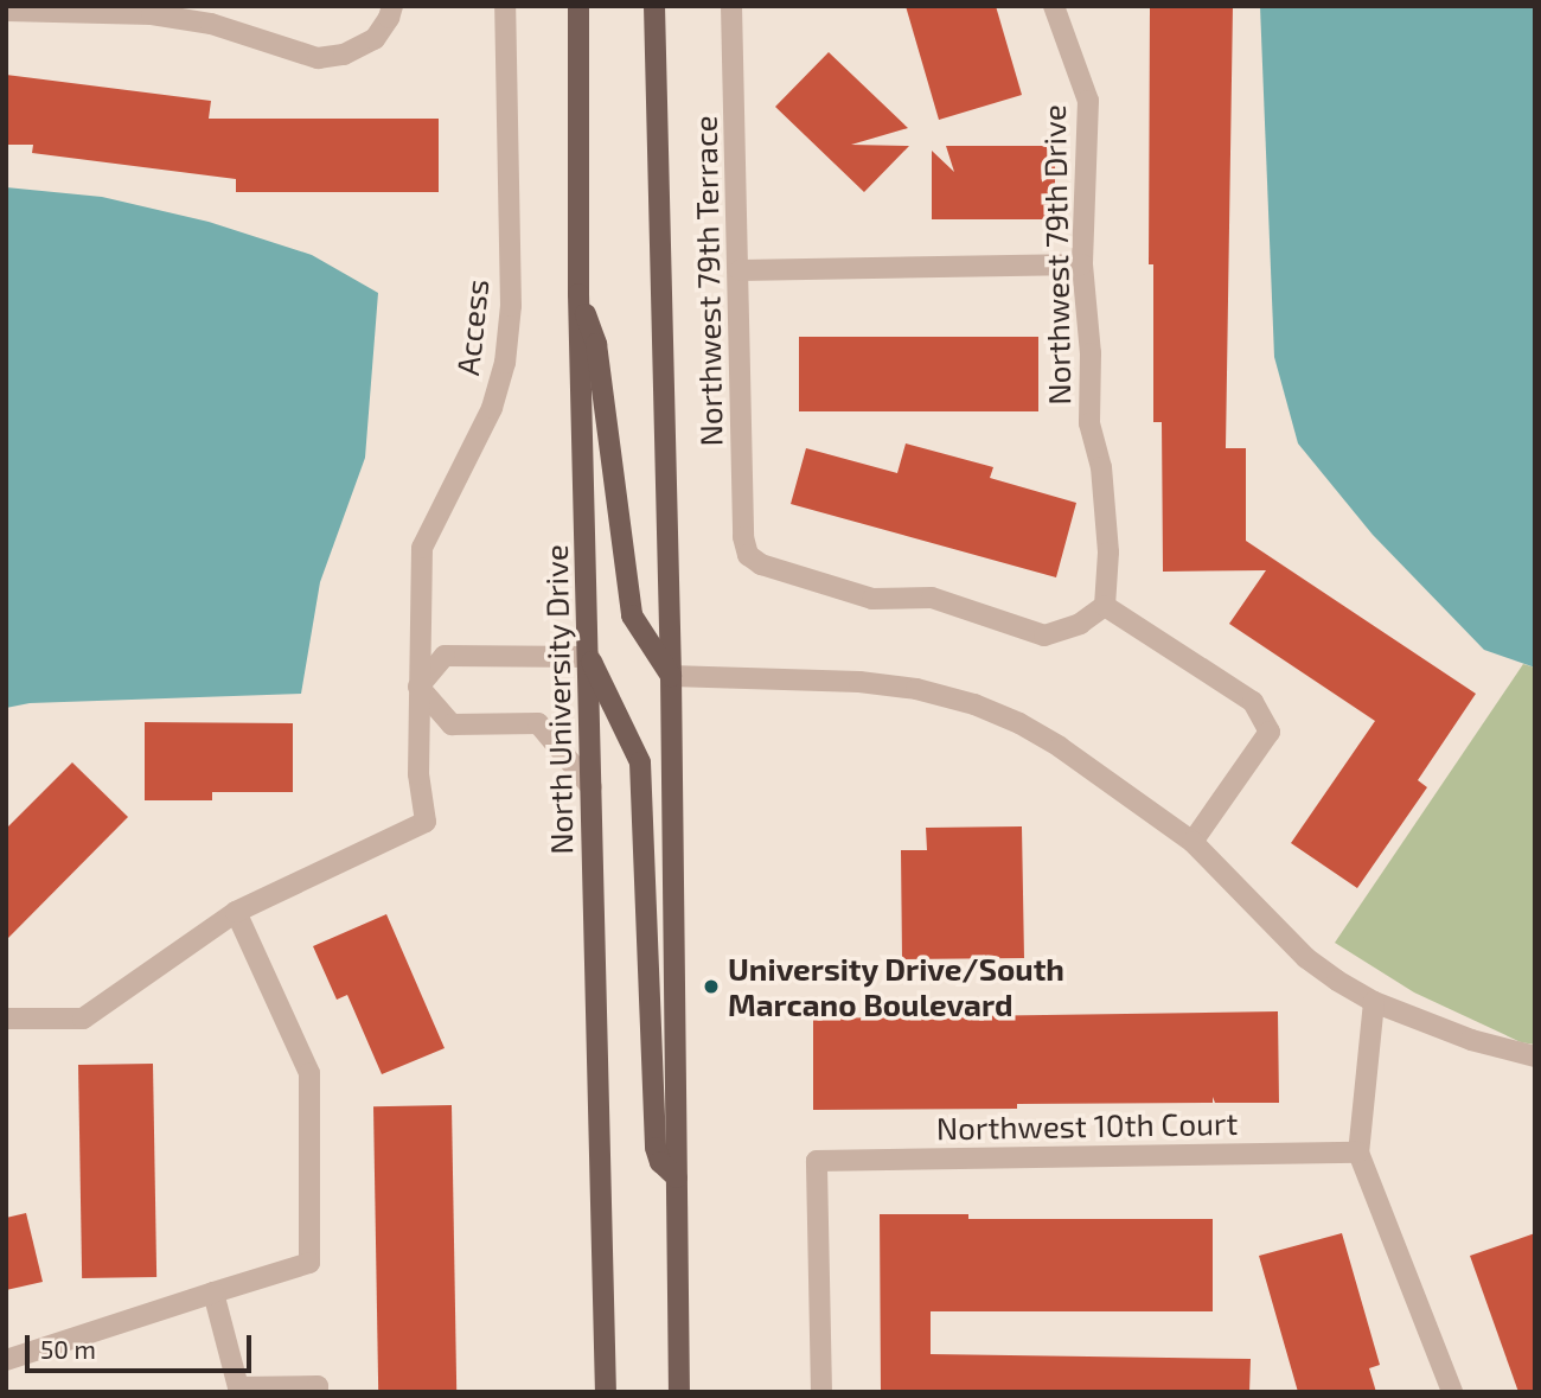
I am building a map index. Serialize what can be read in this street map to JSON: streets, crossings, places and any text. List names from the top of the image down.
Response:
{
  "streets": {
    "main road": ["North University Drive"],
    "street": [
      "Northwest 79th Drive",
      "Northwest 79th Terrace",
      "Access",
      "Northwest 10th Court"
    ]
  },
  "crossings": [
    ["Northwest 79th Drive", "Northwest 79th Terrace"]
  ],
  "places": ["University Drive/South Marcano Boulevard"],
  "scale_bar": "50 m"
}
